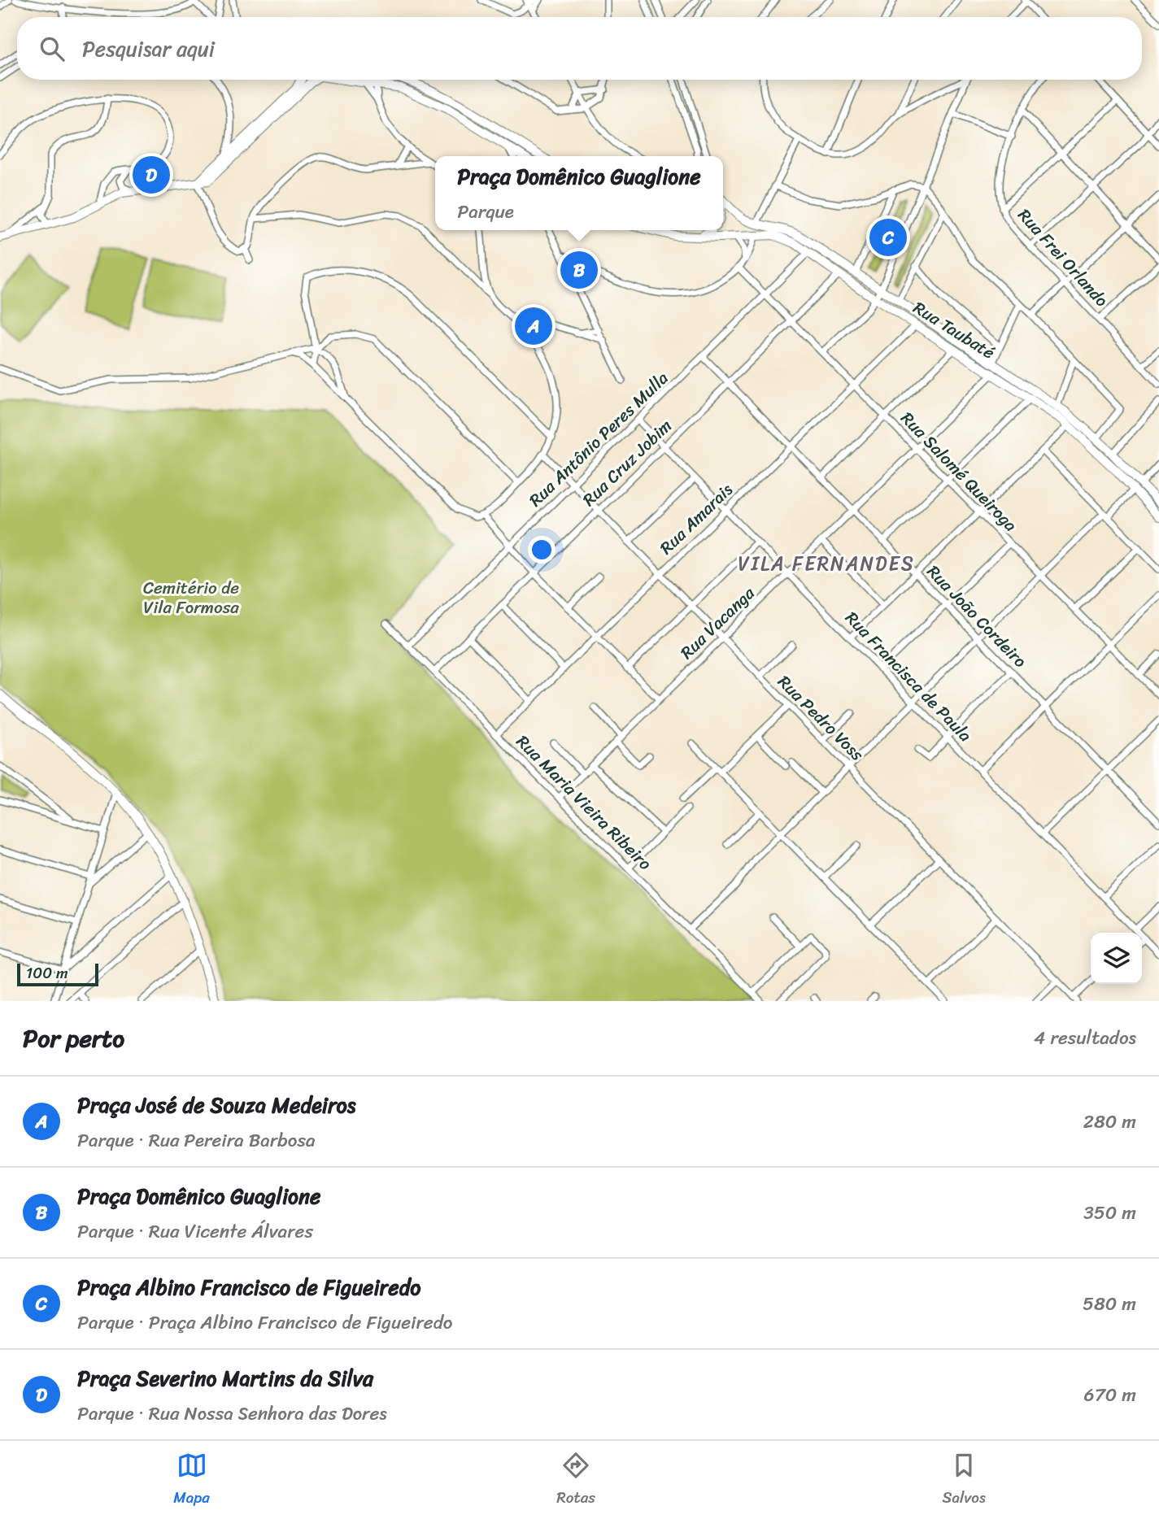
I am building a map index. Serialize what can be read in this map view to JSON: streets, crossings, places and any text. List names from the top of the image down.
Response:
{
  "streets": {
    "main road": ["Rua Taubaté"],
    "street": [
      "Rua Frei Orlando",
      "Rua Antônio Peres Mulla",
      "Rua Cruz Jobim",
      "Rua Salomé Queiroga",
      "Rua Amarais",
      "Rua João Cordeiro",
      "Rua Vacanga",
      "Rua Francisca de Paula",
      "Rua Pedro Voss",
      "Rua Maria Vieira Ribeiro"
    ]
  },
  "crossings": [
    ["Rua Taubaté", "Rua Antônio Peres Mulla"],
    ["Rua Taubaté", "Rua Cruz Jobim"],
    ["Rua Taubaté", "Rua Amarais"],
    ["Rua Taubaté", "Rua Vacanga"],
    ["Rua Antônio Peres Mulla", "Rua Salomé Queiroga"],
    ["Rua Antônio Peres Mulla", "Rua João Cordeiro"],
    ["Rua Antônio Peres Mulla", "Rua Francisca de Paula"],
    ["Rua Antônio Peres Mulla", "Rua Pedro Voss"],
    ["Rua Antônio Peres Mulla", "Rua Maria Vieira Ribeiro"],
    ["Rua Cruz Jobim", "Rua Salomé Queiroga"],
    ["Rua Cruz Jobim", "Rua João Cordeiro"],
    ["Rua Cruz Jobim", "Rua Francisca de Paula"],
    ["Rua Cruz Jobim", "Rua Pedro Voss"],
    ["Rua Cruz Jobim", "Rua Maria Vieira Ribeiro"],
    ["Rua Salomé Queiroga", "Rua Amarais"],
    ["Rua Salomé Queiroga", "Rua Vacanga"],
    ["Rua Amarais", "Rua João Cordeiro"],
    ["Rua Amarais", "Rua Francisca de Paula"],
    ["Rua Amarais", "Rua Pedro Voss"],
    ["Rua Amarais", "Rua Maria Vieira Ribeiro"],
    ["Rua João Cordeiro", "Rua Vacanga"],
    ["Rua Vacanga", "Rua Francisca de Paula"],
    ["Rua Vacanga", "Rua Pedro Voss"],
    ["Rua Vacanga", "Rua Maria Vieira Ribeiro"]
  ],
  "districts": ["VILA FERNANDES"],
  "parks": ["Cemitério de Vila Formosa"],
  "scale_bar": "100 m",
  "page": {
    "search": "Pesquisar aqui",
    "pins": [
      "D",
      "C",
      "B",
      "A"
    ],
    "popup": ["Praça Domênico Guaglione", "Parque"],
    "scale": "100 m",
    "heading": ["Por perto", "4 resultados"],
    "list": [
      {
        "mark": "A",
        "name": "Praça José de Souza Medeiros",
        "note": "Parque · Rua Pereira Barbosa",
        "value": "280 m"
      },
      {
        "mark": "B",
        "name": "Praça Domênico Guaglione",
        "note": "Parque · Rua Vicente Álvares",
        "value": "350 m"
      },
      {
        "mark": "C",
        "name": "Praça Albino Francisco de Figueiredo",
        "note": "Parque · Praça Albino Francisco de Figueiredo",
        "value": "580 m"
      },
      {
        "mark": "D",
        "name": "Praça Severino Martins da Silva",
        "note": "Parque · Rua Nossa Senhora das Dores",
        "value": "670 m"
      }
    ],
    "nav": ["Mapa", "Rotas", "Salvos"]
  }
}
